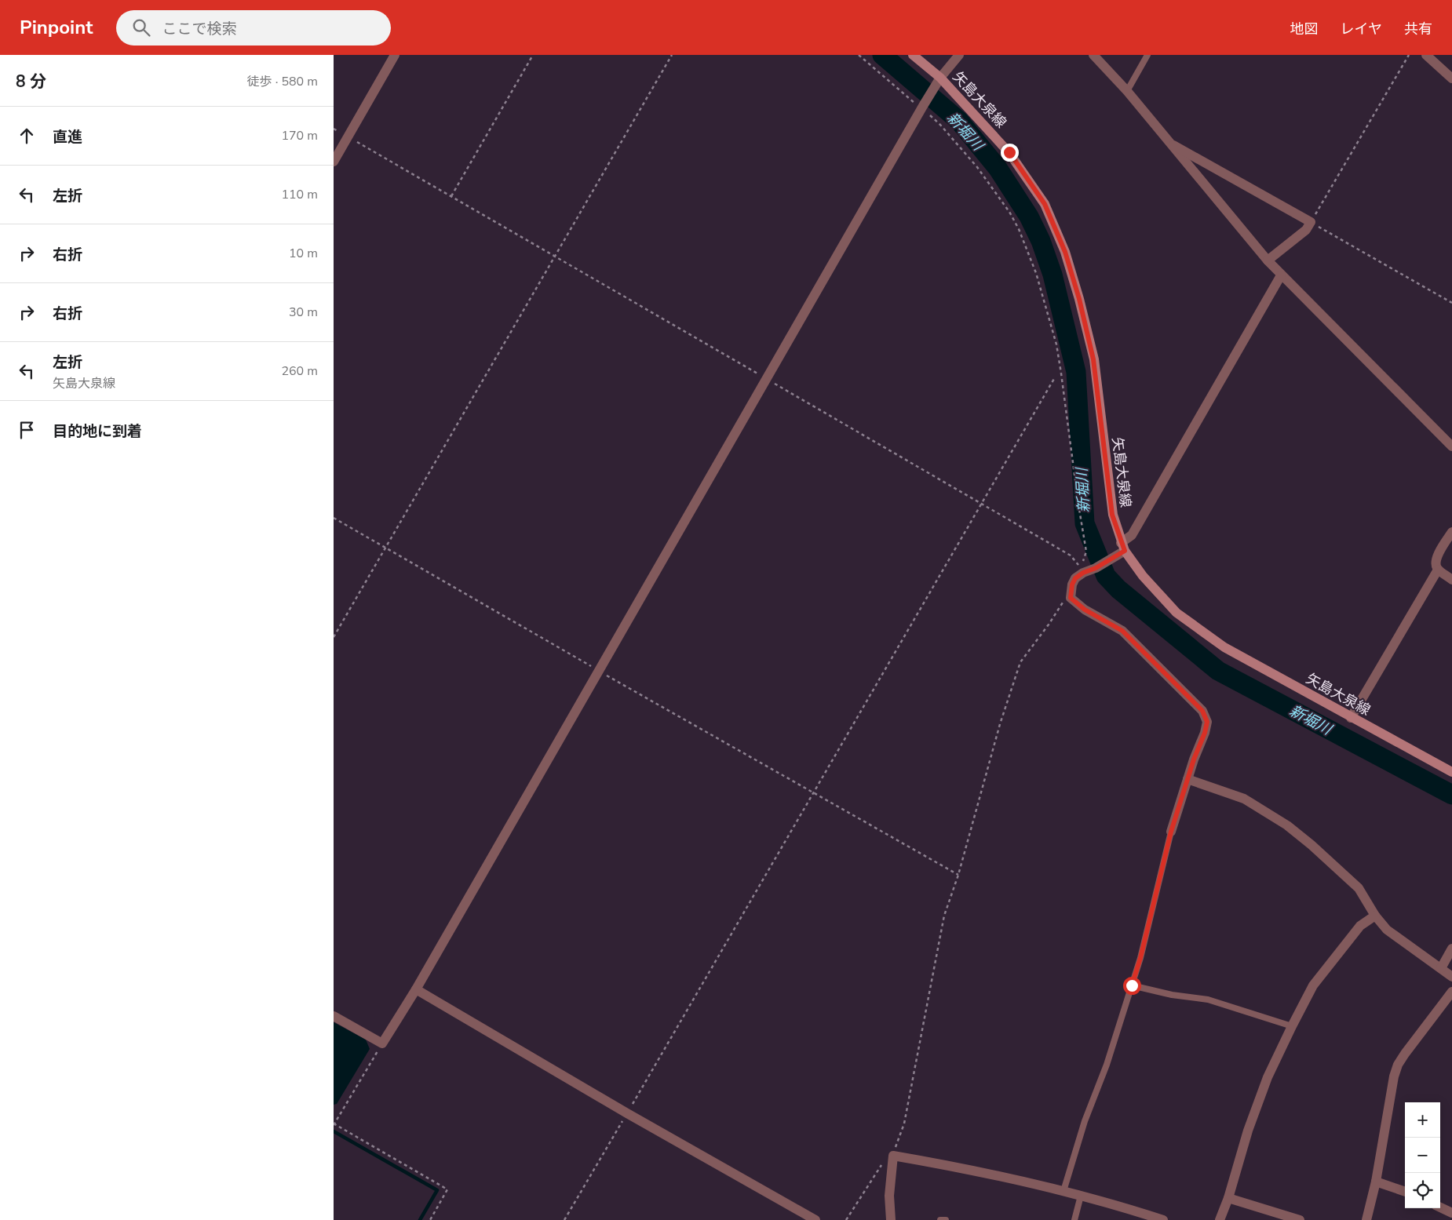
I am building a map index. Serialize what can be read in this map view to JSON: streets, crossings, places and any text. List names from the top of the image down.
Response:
{
  "streets": {
    "main road": ["矢島大泉線"]
  },
  "water": ["新堀川"],
  "page": {
    "header": "Pinpoint",
    "search": "ここで検索",
    "nav": ["地図", "レイヤ", "共有"],
    "heading": ["8 分", "徒歩 · 580 m"],
    "list": [
      ["直進", "170 m"],
      ["左折", "110 m"],
      ["右折", "10 m"],
      ["右折", "30 m"],
      ["左折", "矢島大泉線", "260 m"],
      "目的地に到着"
    ],
    "map_buttons": ["+", "−"]
  }
}
